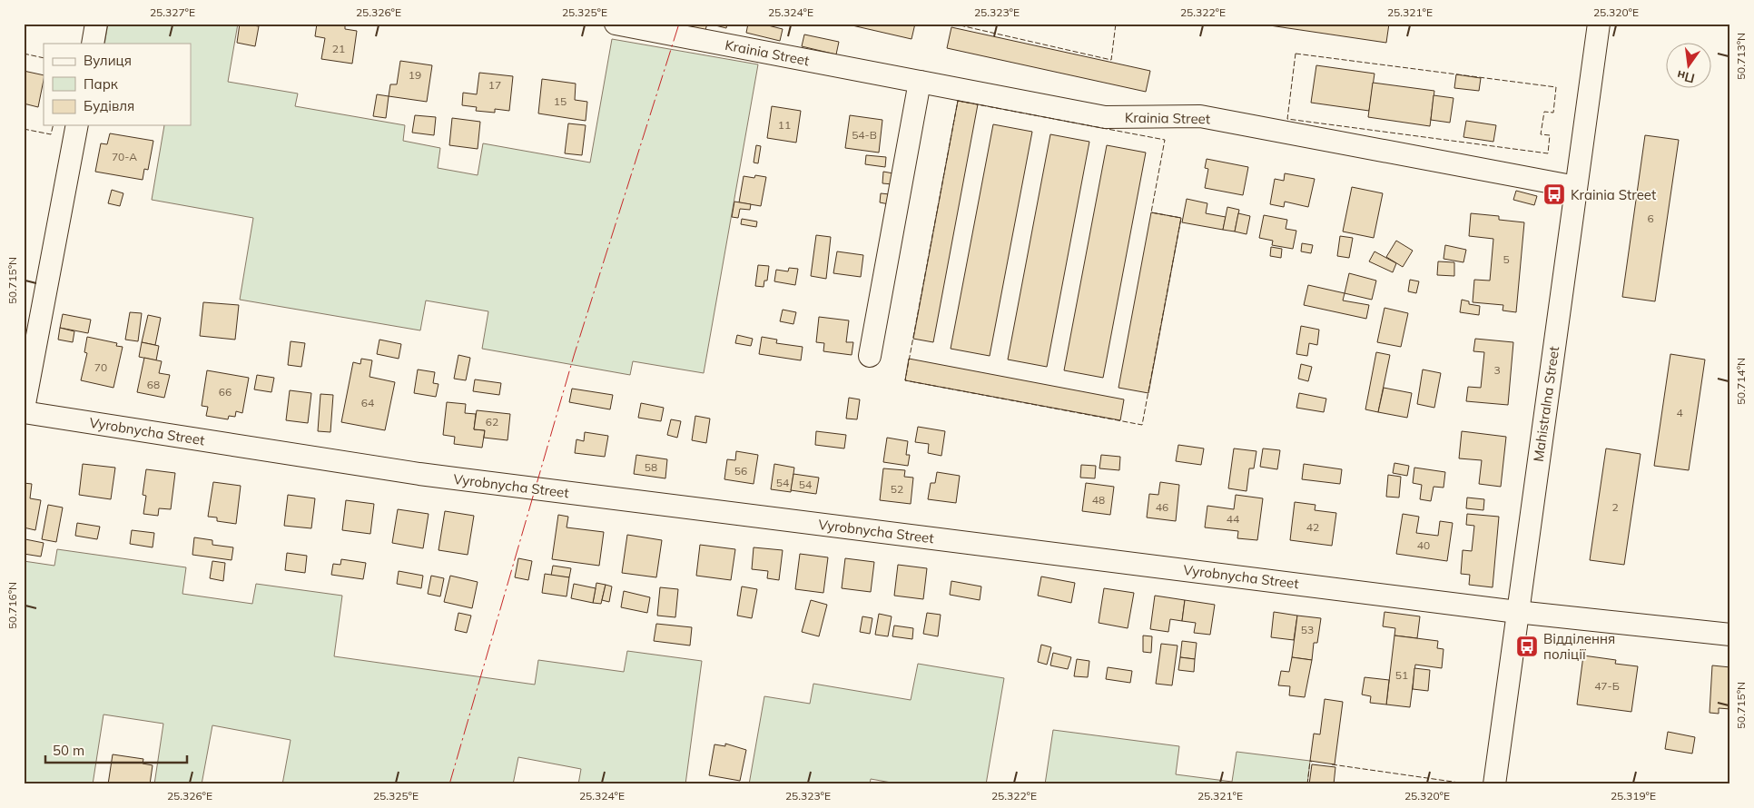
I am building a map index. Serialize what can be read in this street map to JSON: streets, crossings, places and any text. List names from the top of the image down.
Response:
{
  "streets": {
    "street": ["Krainia Street", "Mahistralna Street", "Vyrobnycha Street"]
  },
  "crossings": [
    ["Krainia Street", "Mahistralna Street"],
    ["Mahistralna Street", "Vyrobnycha Street"]
  ],
  "places": {
    "bus stop": ["Krainia Street", "Відділення поліції"]
  },
  "house_numbers": [
    "21",
    "19",
    "17",
    "15",
    "11",
    "54-В",
    "70-А",
    "6",
    "5",
    "70",
    "3",
    "68",
    "66",
    "64",
    "4",
    "62",
    "58",
    "56",
    "54",
    "54",
    "52",
    "48",
    "46",
    "2",
    "44",
    "42",
    "40",
    "53",
    "51",
    "47-Б"
  ],
  "legend": ["Вулиця", "Парк", "Будівля"],
  "scale_bar": "50 m",
  "north": "bottom",
  "coordinates": [
    "25.327°E",
    "25.326°E",
    "25.325°E",
    "25.324°E",
    "25.323°E",
    "25.322°E",
    "25.321°E",
    "25.320°E",
    "50.713°N",
    "50.715°N",
    "50.714°N",
    "50.716°N",
    "25.319°E"
  ]
}
